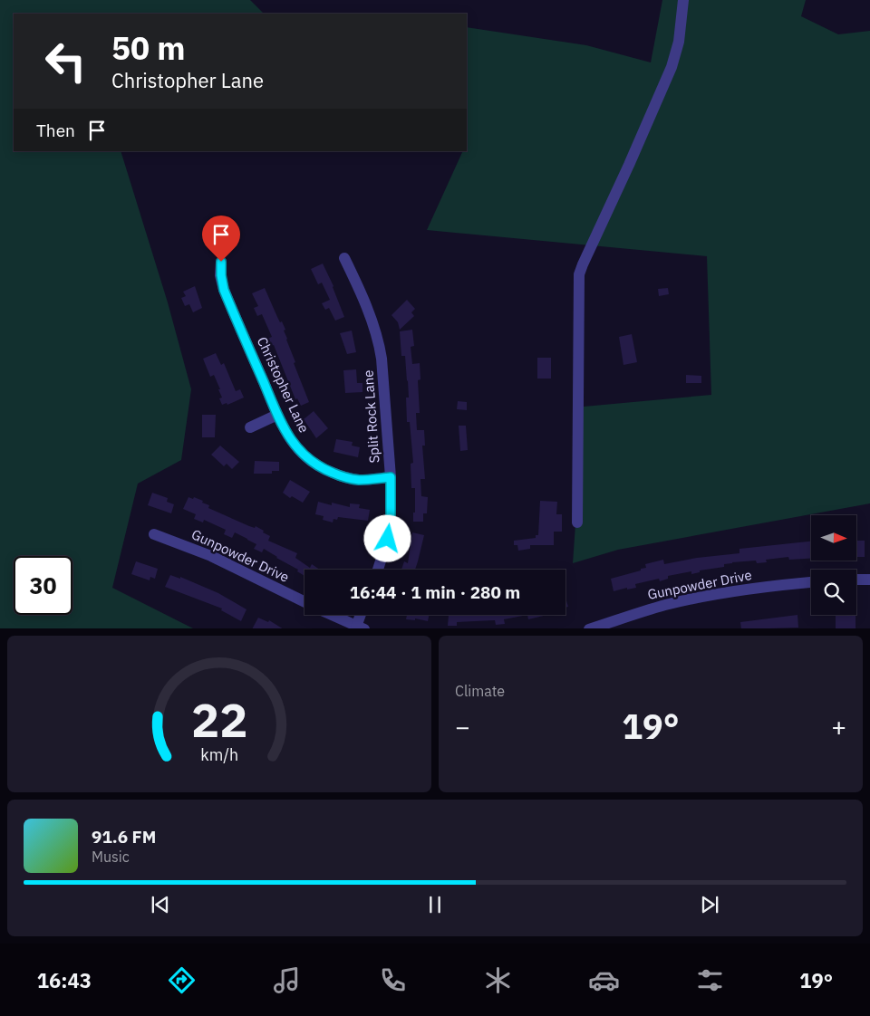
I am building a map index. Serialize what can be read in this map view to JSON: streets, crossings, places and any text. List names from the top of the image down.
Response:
{
  "streets": {
    "street": ["Christopher Lane", "Split Rock Lane", "Gunpowder Drive"]
  },
  "crossings": [
    ["Christopher Lane", "Split Rock Lane"]
  ],
  "north": "right",
  "page": {
    "turn": ["50 m", "Christopher Lane"],
    "then": "Then",
    "limit": "30",
    "trip": "16:44 · 1 min · 280 m",
    "tile": "Climate",
    "heat": ["−", "19°", "+"],
    "song": ["91.6 FM", "Music"],
    "tabs": ["16:43", "19°"],
    "gauge": ["22", "km/h"]
  }
}
